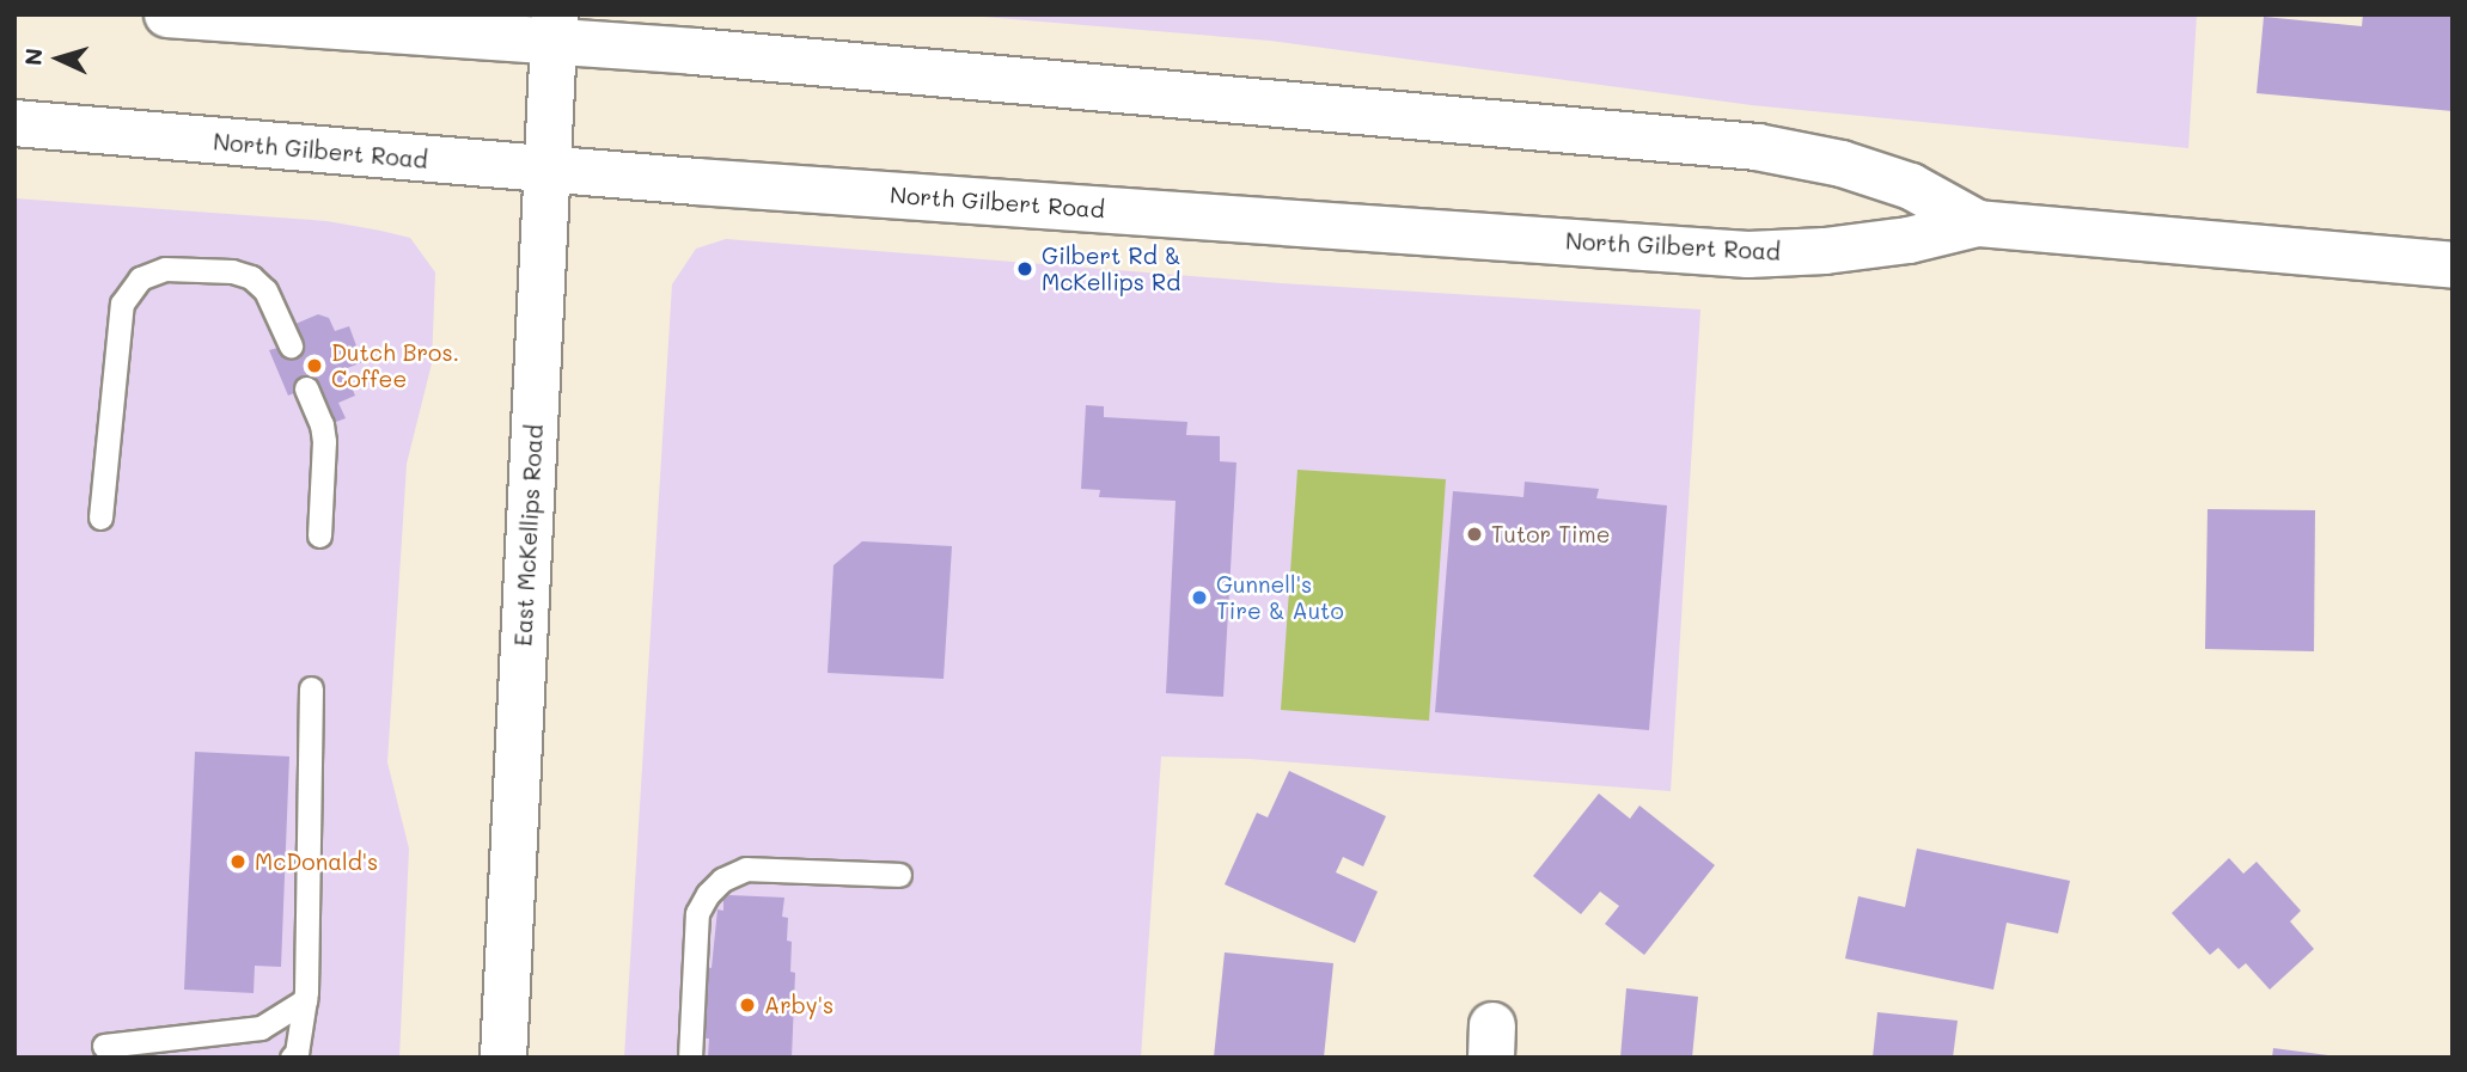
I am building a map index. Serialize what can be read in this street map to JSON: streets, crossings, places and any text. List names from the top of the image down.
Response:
{
  "streets": {
    "main road": ["North Gilbert Road", "East McKellips Road"]
  },
  "crossings": [
    ["North Gilbert Road", "East McKellips Road"]
  ],
  "places": [
    "Gilbert Rd & McKellips Rd",
    "Dutch Bros. Coffee",
    "Tutor Time",
    "Gunnell's Tire & Auto",
    "McDonald's",
    "Arby's"
  ],
  "north": "left"
}
